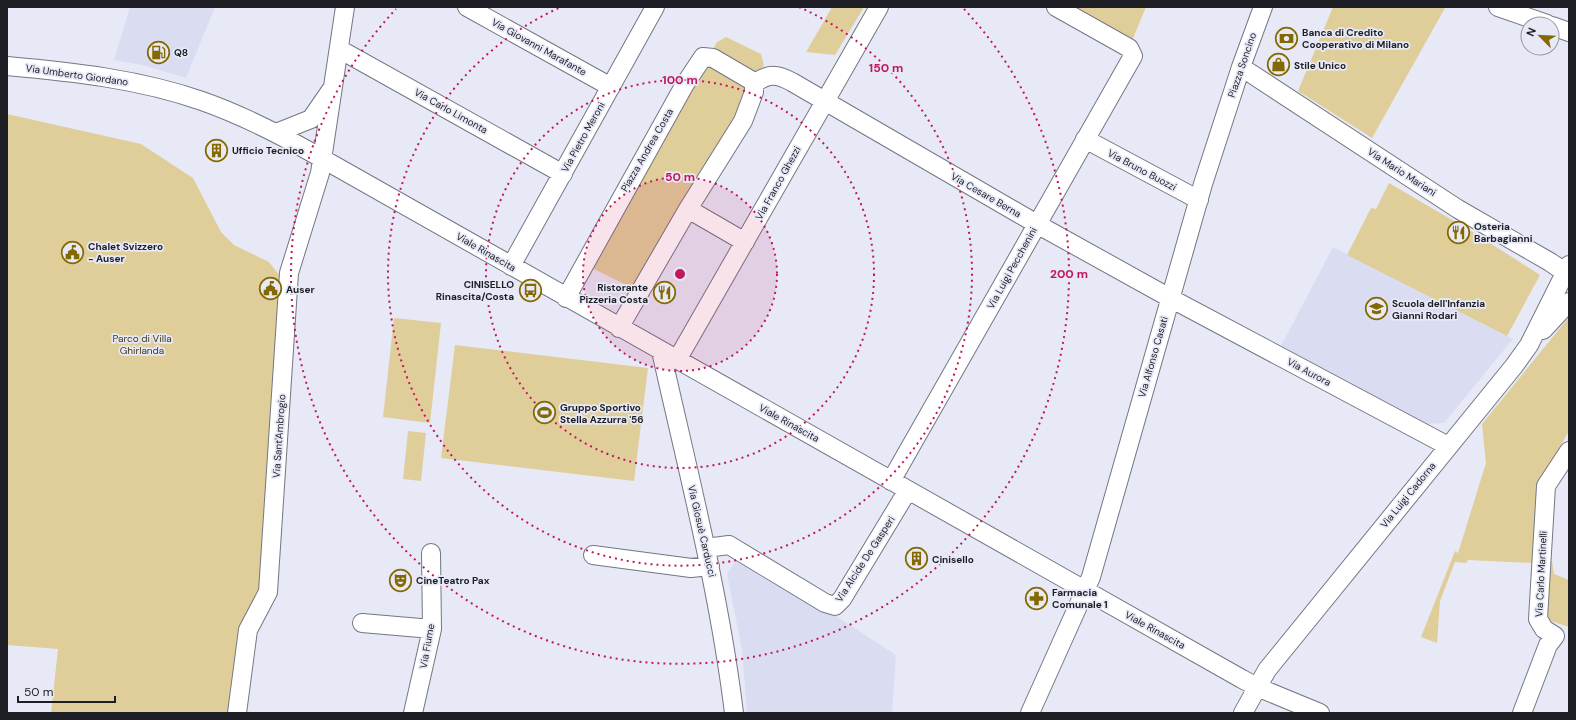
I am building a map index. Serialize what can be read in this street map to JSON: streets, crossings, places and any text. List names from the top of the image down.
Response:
{
  "streets": {
    "street": [
      "Via Giovanni Marafante",
      "Piazza Soncino",
      "Via Umberto Giordano",
      "Via Carlo Limonta",
      "Via Pietro Meroni",
      "Piazza Andrea Costa",
      "Via Bruno Buozzi",
      "Via Mario Mariani",
      "Via Franco Ghezzi",
      "Via Cesare Berna",
      "Viale Rinascita",
      "Via Luigi Pecchenini",
      "Via Alfonso Casati",
      "Via Aurora",
      "Via Sant'Ambrogio",
      "Via Luigi Cadorna",
      "Via Giosuè Carducci",
      "Via Alcide De Gasperi",
      "Via Carlo Martinelli",
      "Via Fiume"
    ]
  },
  "crossings": [
    ["Via Giovanni Marafante", "Via Pietro Meroni"],
    ["Piazza Soncino", "Via Mario Mariani"],
    ["Piazza Soncino", "Via Alfonso Casati"],
    ["Via Umberto Giordano", "Viale Rinascita"],
    ["Via Umberto Giordano", "Via Sant'Ambrogio"],
    ["Via Carlo Limonta", "Via Pietro Meroni"],
    ["Via Carlo Limonta", "Via Sant'Ambrogio"],
    ["Via Pietro Meroni", "Viale Rinascita"],
    ["Piazza Andrea Costa", "Viale Rinascita"],
    ["Via Bruno Buozzi", "Via Luigi Pecchenini"],
    ["Via Bruno Buozzi", "Via Alfonso Casati"],
    ["Via Mario Mariani", "Via Luigi Cadorna"],
    ["Via Franco Ghezzi", "Via Cesare Berna"],
    ["Via Franco Ghezzi", "Viale Rinascita"],
    ["Via Cesare Berna", "Via Luigi Pecchenini"],
    ["Via Cesare Berna", "Via Alfonso Casati"],
    ["Via Cesare Berna", "Via Aurora"],
    ["Viale Rinascita", "Via Luigi Pecchenini"],
    ["Viale Rinascita", "Via Alfonso Casati"],
    ["Viale Rinascita", "Via Sant'Ambrogio"],
    ["Viale Rinascita", "Via Luigi Cadorna"],
    ["Viale Rinascita", "Via Giosuè Carducci"],
    ["Viale Rinascita", "Via Alcide De Gasperi"],
    ["Via Alfonso Casati", "Via Aurora"],
    ["Via Aurora", "Via Luigi Cadorna"],
    ["Via Giosuè Carducci", "Via Alcide De Gasperi"]
  ],
  "parks": ["Parco di Villa Ghirlanda"],
  "places": {
    "bank": ["Banca di Credito Cooperativo di Milano"],
    "fuel station": ["Q8"],
    "shop": ["Stile Unico"],
    "building": ["Ufficio Tecnico", "Cinisello"],
    "restaurant": ["Osteria Barbagianni", "Ristorante Pizzeria Costa"],
    "public building": ["Chalet Svizzero - Auser", "Auser"],
    "bus stop": ["CINISELLO Rinascita/Costa"],
    "school or university": ["Scuola dell'Infanzia Gianni Rodari"],
    "sports": ["Gruppo Sportivo Stella Azzurra '56"],
    "theatre": ["CineTeatro Pax"],
    "pharmacy": ["Farmacia Comunale 1"]
  },
  "scale_bar": "50 m",
  "north": "top left",
  "rings": [
    "150 m",
    "100 m",
    "50 m",
    "200 m"
  ]
}
